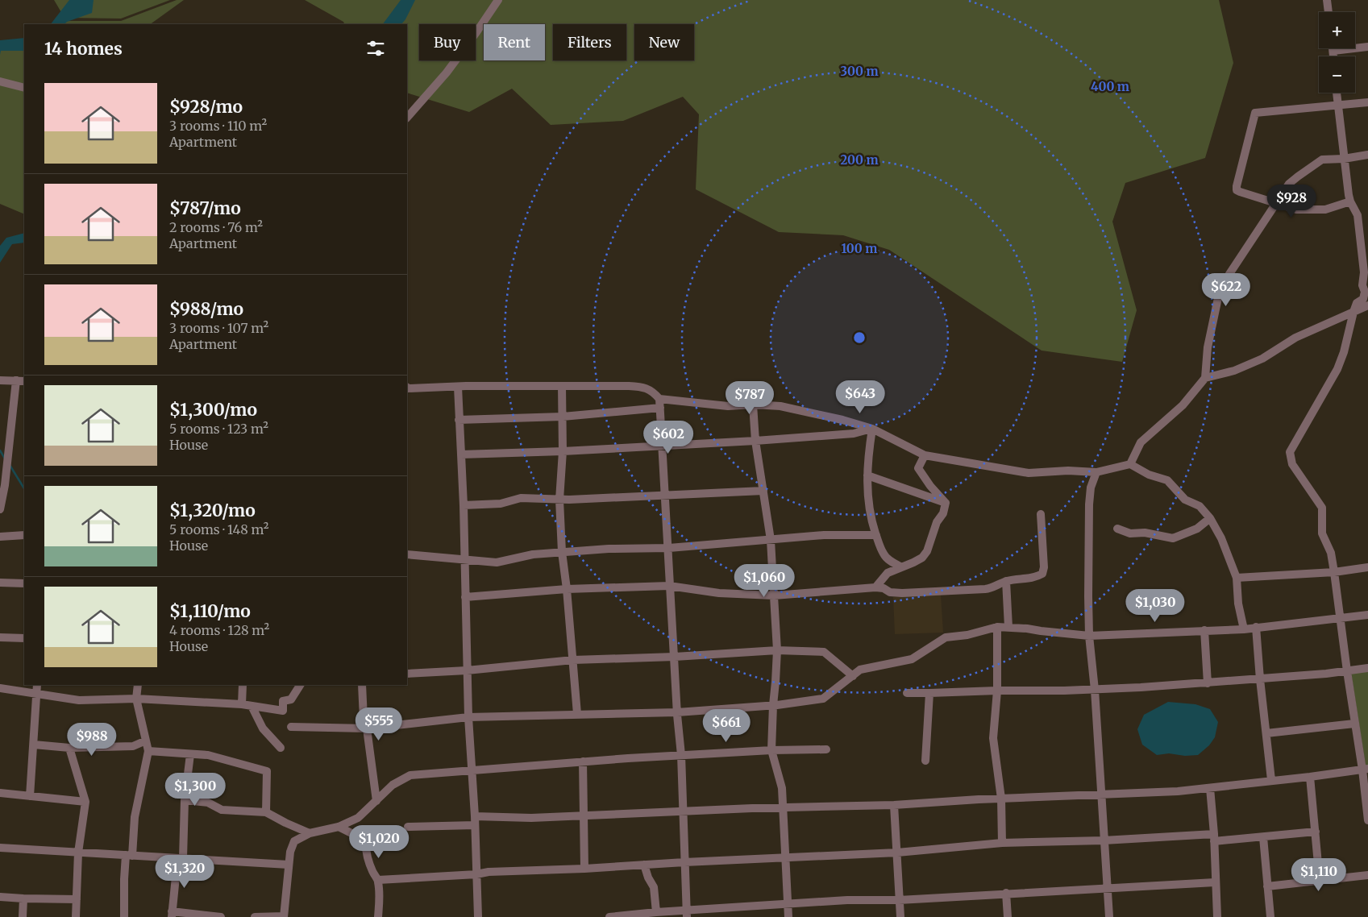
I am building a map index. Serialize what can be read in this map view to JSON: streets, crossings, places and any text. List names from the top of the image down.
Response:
{
  "page": {
    "map_buttons": ["+", "−"],
    "chip": [
      "Buy",
      "Rent",
      "Filters",
      "New"
    ],
    "heading": "14 homes",
    "list": [
      {
        "name": "$928/mo",
        "note": "3 rooms · 110 m² · Apartment"
      },
      {
        "name": "$787/mo",
        "note": "2 rooms · 76 m² · Apartment"
      },
      {
        "name": "$988/mo",
        "note": "3 rooms · 107 m² · Apartment"
      },
      {
        "name": "$1,300/mo",
        "note": "5 rooms · 123 m² · House"
      },
      {
        "name": "$1,320/mo",
        "note": "5 rooms · 148 m² · House"
      },
      {
        "name": "$1,110/mo",
        "note": "4 rooms · 128 m² · House"
      }
    ],
    "price": [
      "$928",
      "$622",
      "$643",
      "$787",
      "$602",
      "$1,060",
      "$1,030",
      "$555",
      "$661",
      "$988",
      "$1,300",
      "$1,020",
      "$1,320",
      "$1,110"
    ]
  },
  "rings": [
    "300 m",
    "400 m",
    "200 m",
    "100 m"
  ]
}
